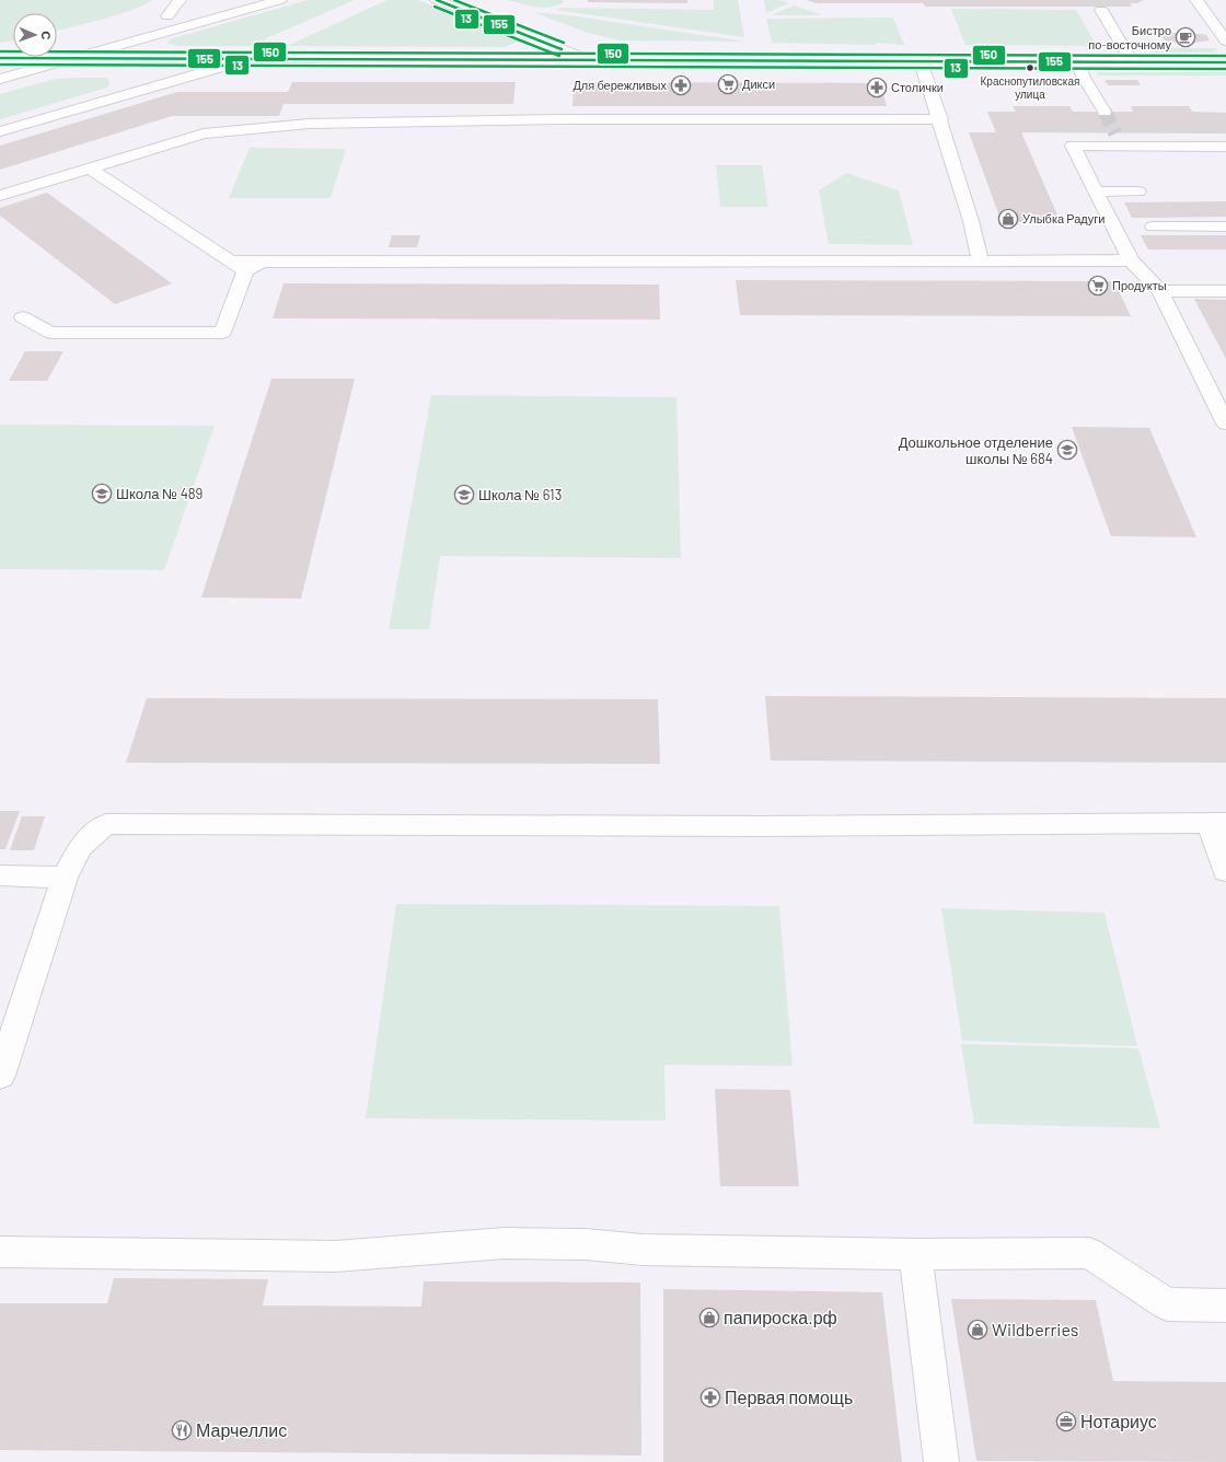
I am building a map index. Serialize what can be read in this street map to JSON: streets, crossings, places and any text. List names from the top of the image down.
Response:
{
  "places": {
    "cafe": ["Бистро по-восточному"],
    "other": ["Краснопутиловская улица"],
    "supermarket": ["Дикси", "Продукты"],
    "pharmacy": ["Для бережливых", "Столички", "Первая помощь"],
    "shop": ["Улыбка Радуги", "папироска.рф", "Wildberries"],
    "school or university": ["Дошкольное отделение школы № 684", "Школа № 489", "Школа № 613"],
    "office": ["Нотариус"],
    "restaurant": ["Марчеллис"]
  },
  "lines": ["transit line 155", "transit line 150", "transit line 13"],
  "north": "right"
}
